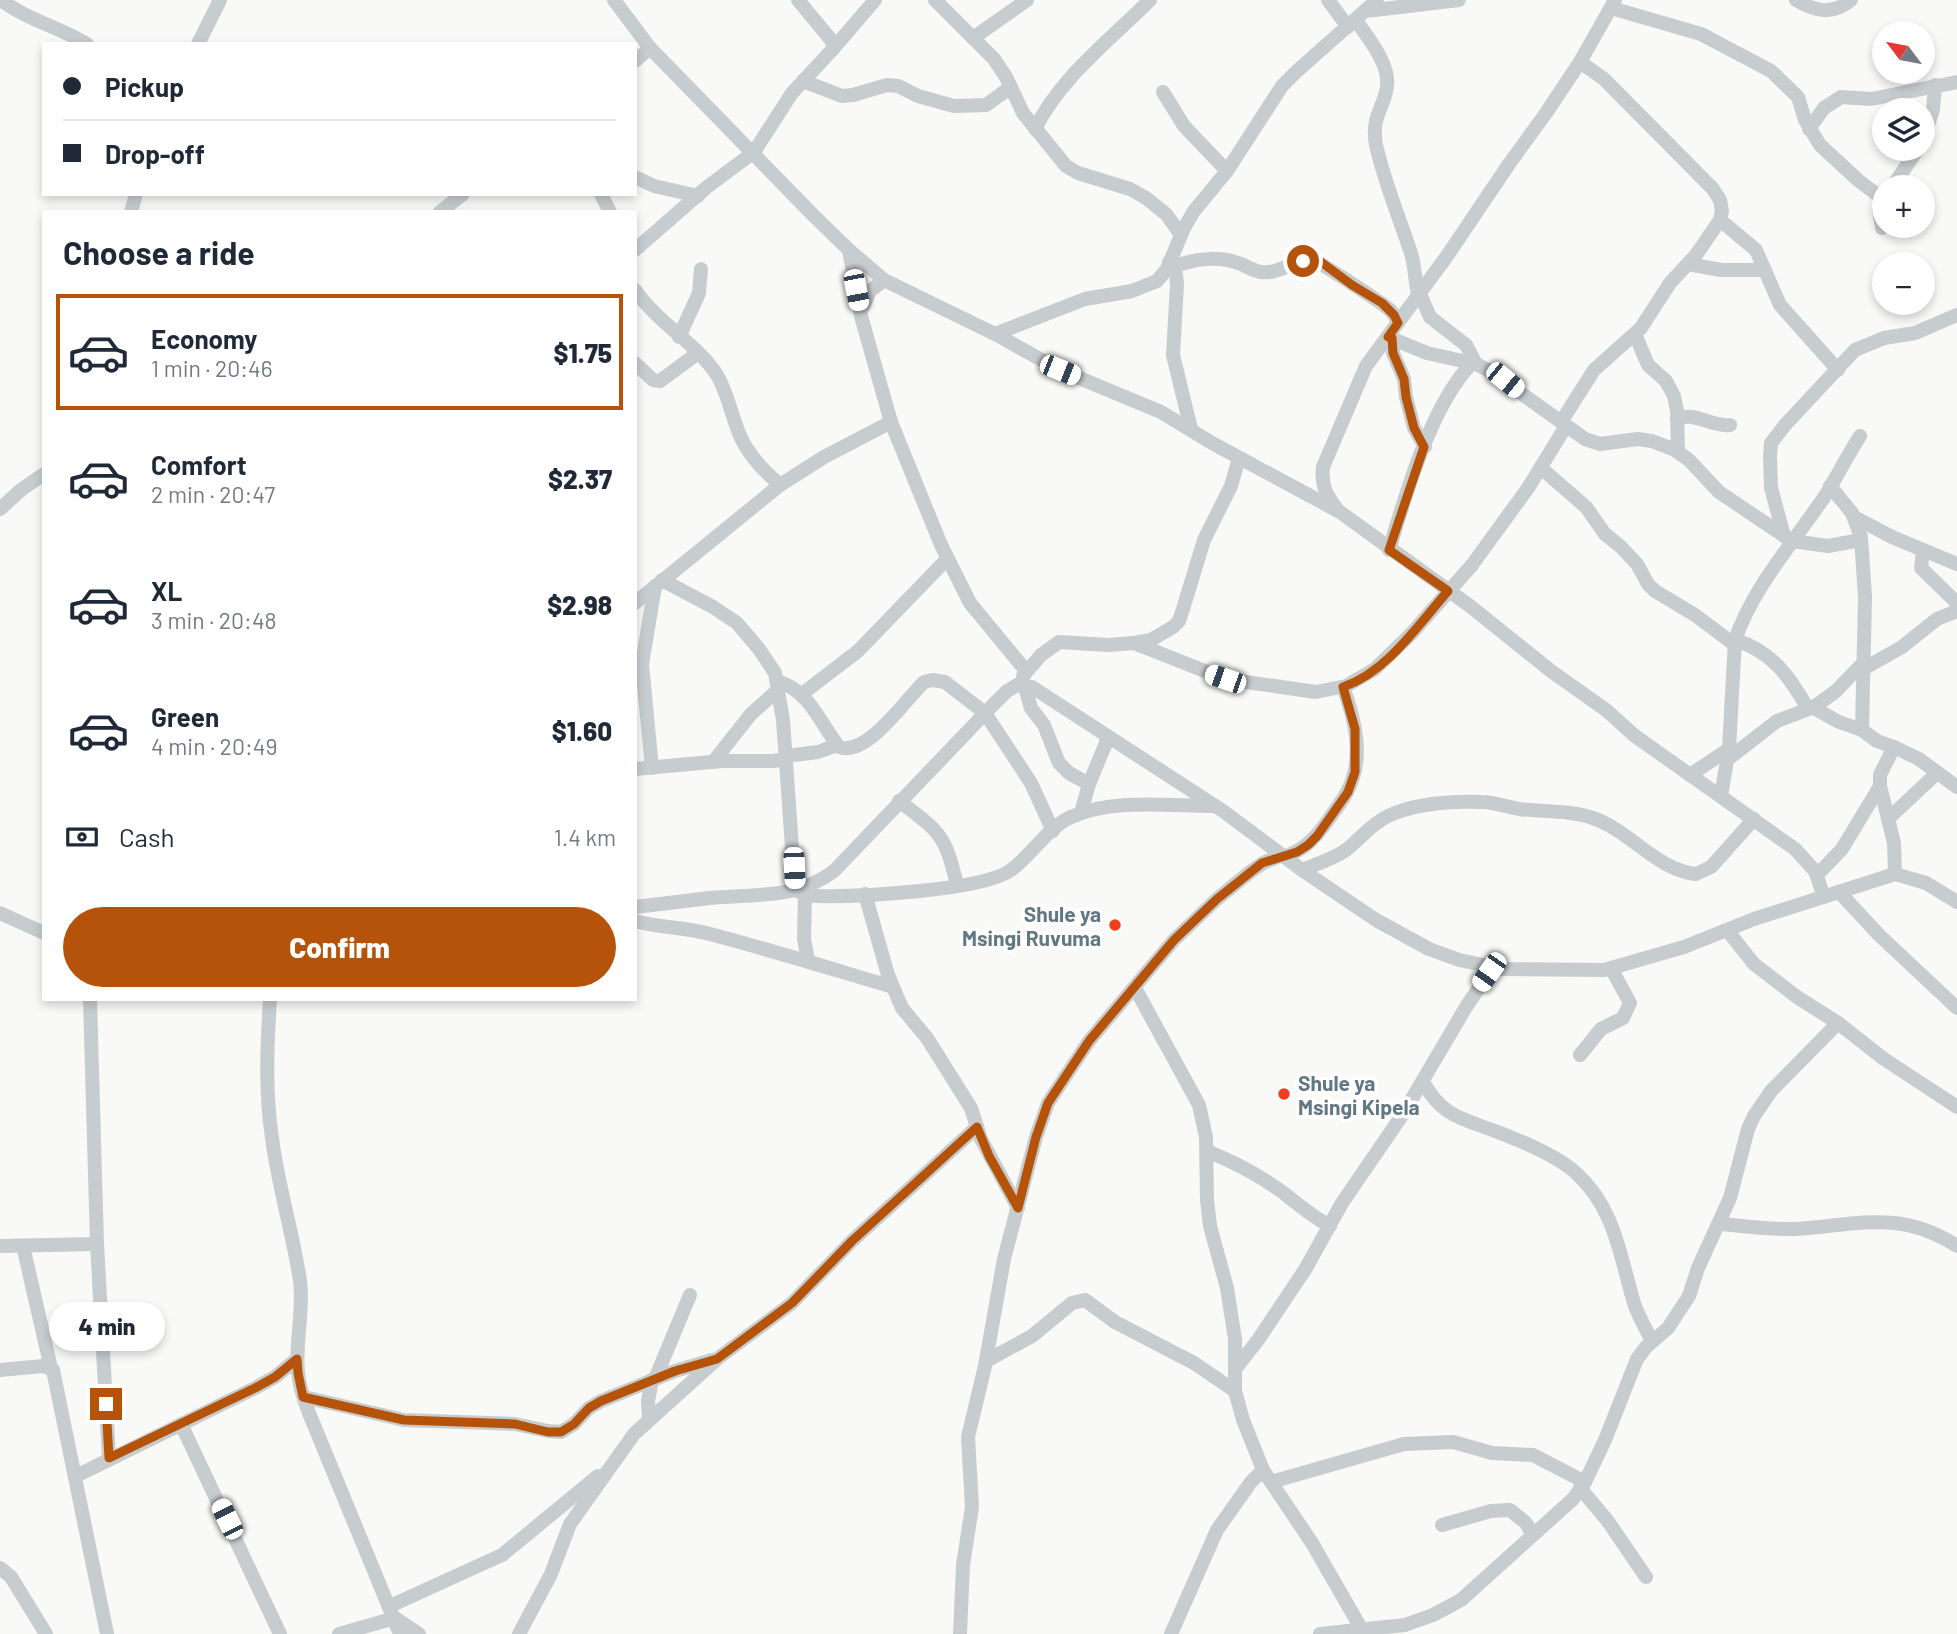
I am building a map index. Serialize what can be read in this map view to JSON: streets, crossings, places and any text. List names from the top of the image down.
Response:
{
  "places": ["Shule ya Msingi Ruvuma", "Shule ya Msingi Kipela"],
  "north": "top left",
  "page": {
    "map_buttons": ["+", "−"],
    "banner": ["Pickup", "Drop-off"],
    "heading": "Choose a ride",
    "list": [
      {
        "name": "Economy",
        "note": "1 min · 20:46",
        "value": "$1.75"
      },
      {
        "name": "Comfort",
        "note": "2 min · 20:47",
        "value": "$2.37"
      },
      {
        "name": "XL",
        "note": "3 min · 20:48",
        "value": "$2.98"
      },
      {
        "name": "Green",
        "note": "4 min · 20:49",
        "value": "$1.60"
      }
    ],
    "pay": ["Cash", "1.4 km"],
    "buttons": "Confirm",
    "bubble": "4 min"
  }
}
